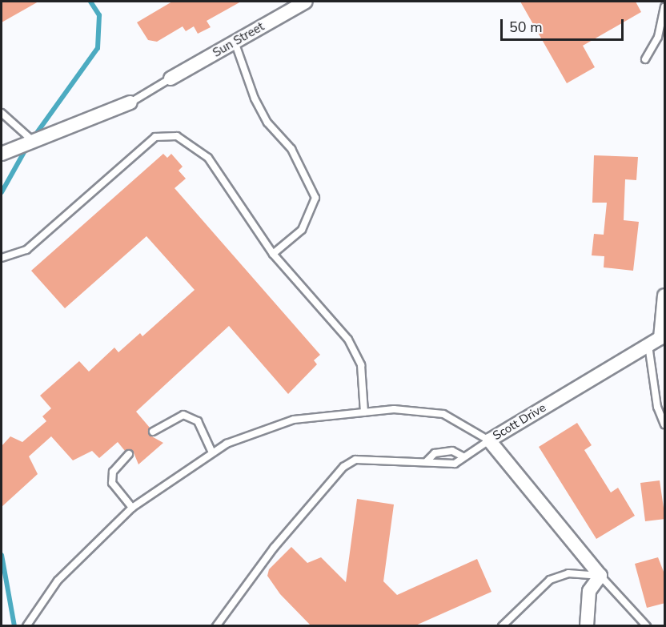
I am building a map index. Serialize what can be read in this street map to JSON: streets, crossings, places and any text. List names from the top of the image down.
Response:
{
  "streets": {
    "street": ["Sun Street", "Scott Drive"]
  },
  "scale_bar": "50 m"
}
